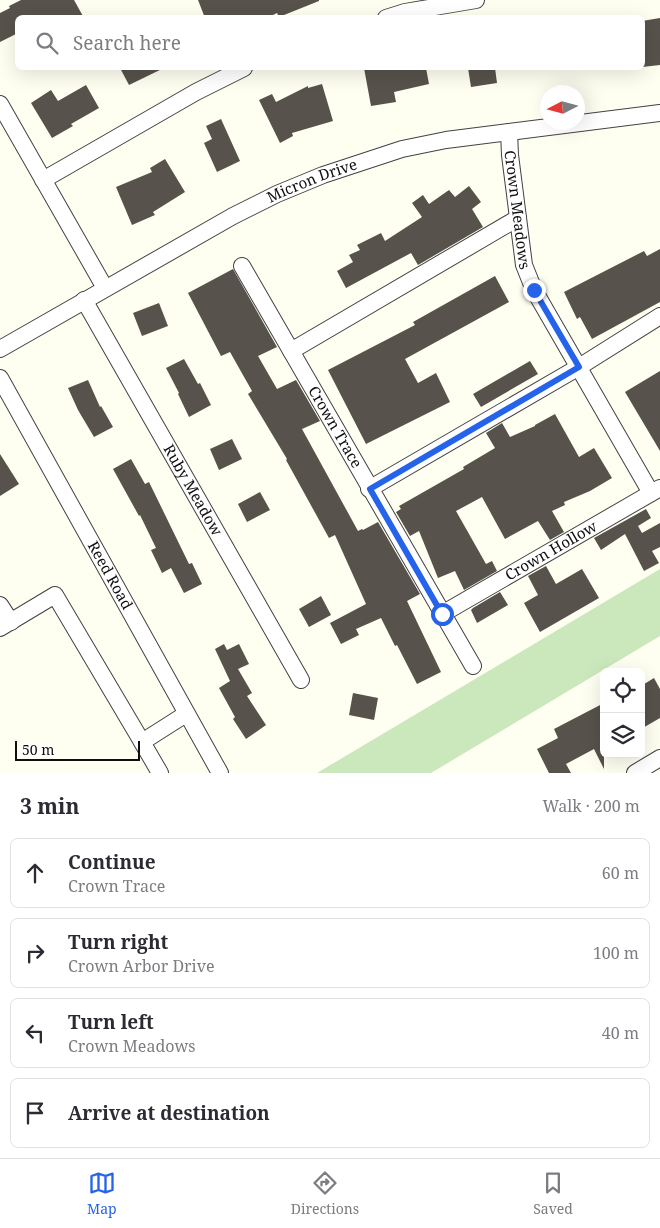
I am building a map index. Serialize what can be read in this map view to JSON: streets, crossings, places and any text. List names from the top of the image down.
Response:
{
  "streets": {
    "street": [
      "Micron Drive",
      "Crown Meadows",
      "Crown Trace",
      "Ruby Meadow",
      "Crown Hollow",
      "Reed Road"
    ]
  },
  "crossings": [
    ["Micron Drive", "Crown Meadows"],
    ["Micron Drive", "Ruby Meadow"],
    ["Crown Meadows", "Crown Hollow"],
    ["Crown Trace", "Crown Hollow"]
  ],
  "scale_bar": "50 m",
  "north": "left",
  "page": {
    "search": "Search here",
    "scale": "50 m",
    "heading": ["3 min", "Walk · 200 m"],
    "list": [
      ["Continue", "Crown Trace", "60 m"],
      ["Turn right", "Crown Arbor Drive", "100 m"],
      ["Turn left", "Crown Meadows", "40 m"],
      "Arrive at destination"
    ],
    "nav": ["Map", "Directions", "Saved"]
  }
}
